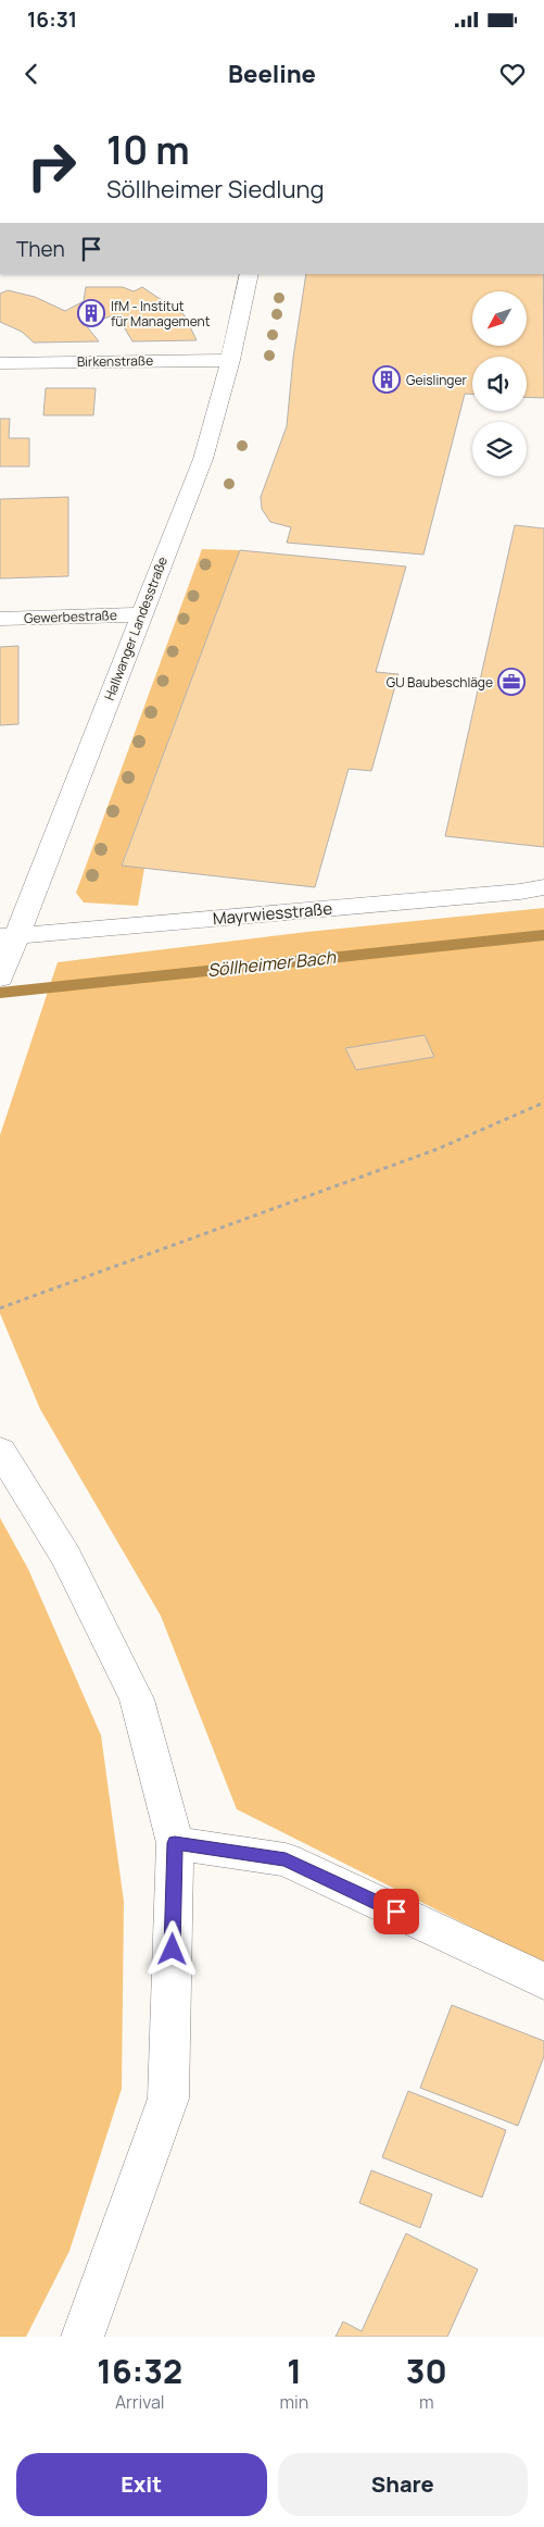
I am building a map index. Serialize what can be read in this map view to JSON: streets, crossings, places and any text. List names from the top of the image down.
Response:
{
  "streets": {
    "street": [
      "Birkenstraße",
      "Gewerbestraße",
      "Hallwanger Landesstraße",
      "Mayrwiesstraße"
    ]
  },
  "crossings": [
    ["Birkenstraße", "Hallwanger Landesstraße"],
    ["Gewerbestraße", "Hallwanger Landesstraße"],
    ["Hallwanger Landesstraße", "Mayrwiesstraße"]
  ],
  "water": ["Söllheimer Bach"],
  "places": {
    "building": ["IfM - Institut für Management", "Geislinger"],
    "office": ["GU Baubeschläge"]
  },
  "north": "bottom left",
  "page": {
    "status": "16:31",
    "header": "Beeline",
    "turn": ["10 m", "Söllheimer Siedlung"],
    "then": "Then",
    "eta": [
      "16:32",
      "Arrival",
      "1",
      "min",
      "30",
      "m"
    ],
    "buttons": ["Exit", "Share"]
  }
}
